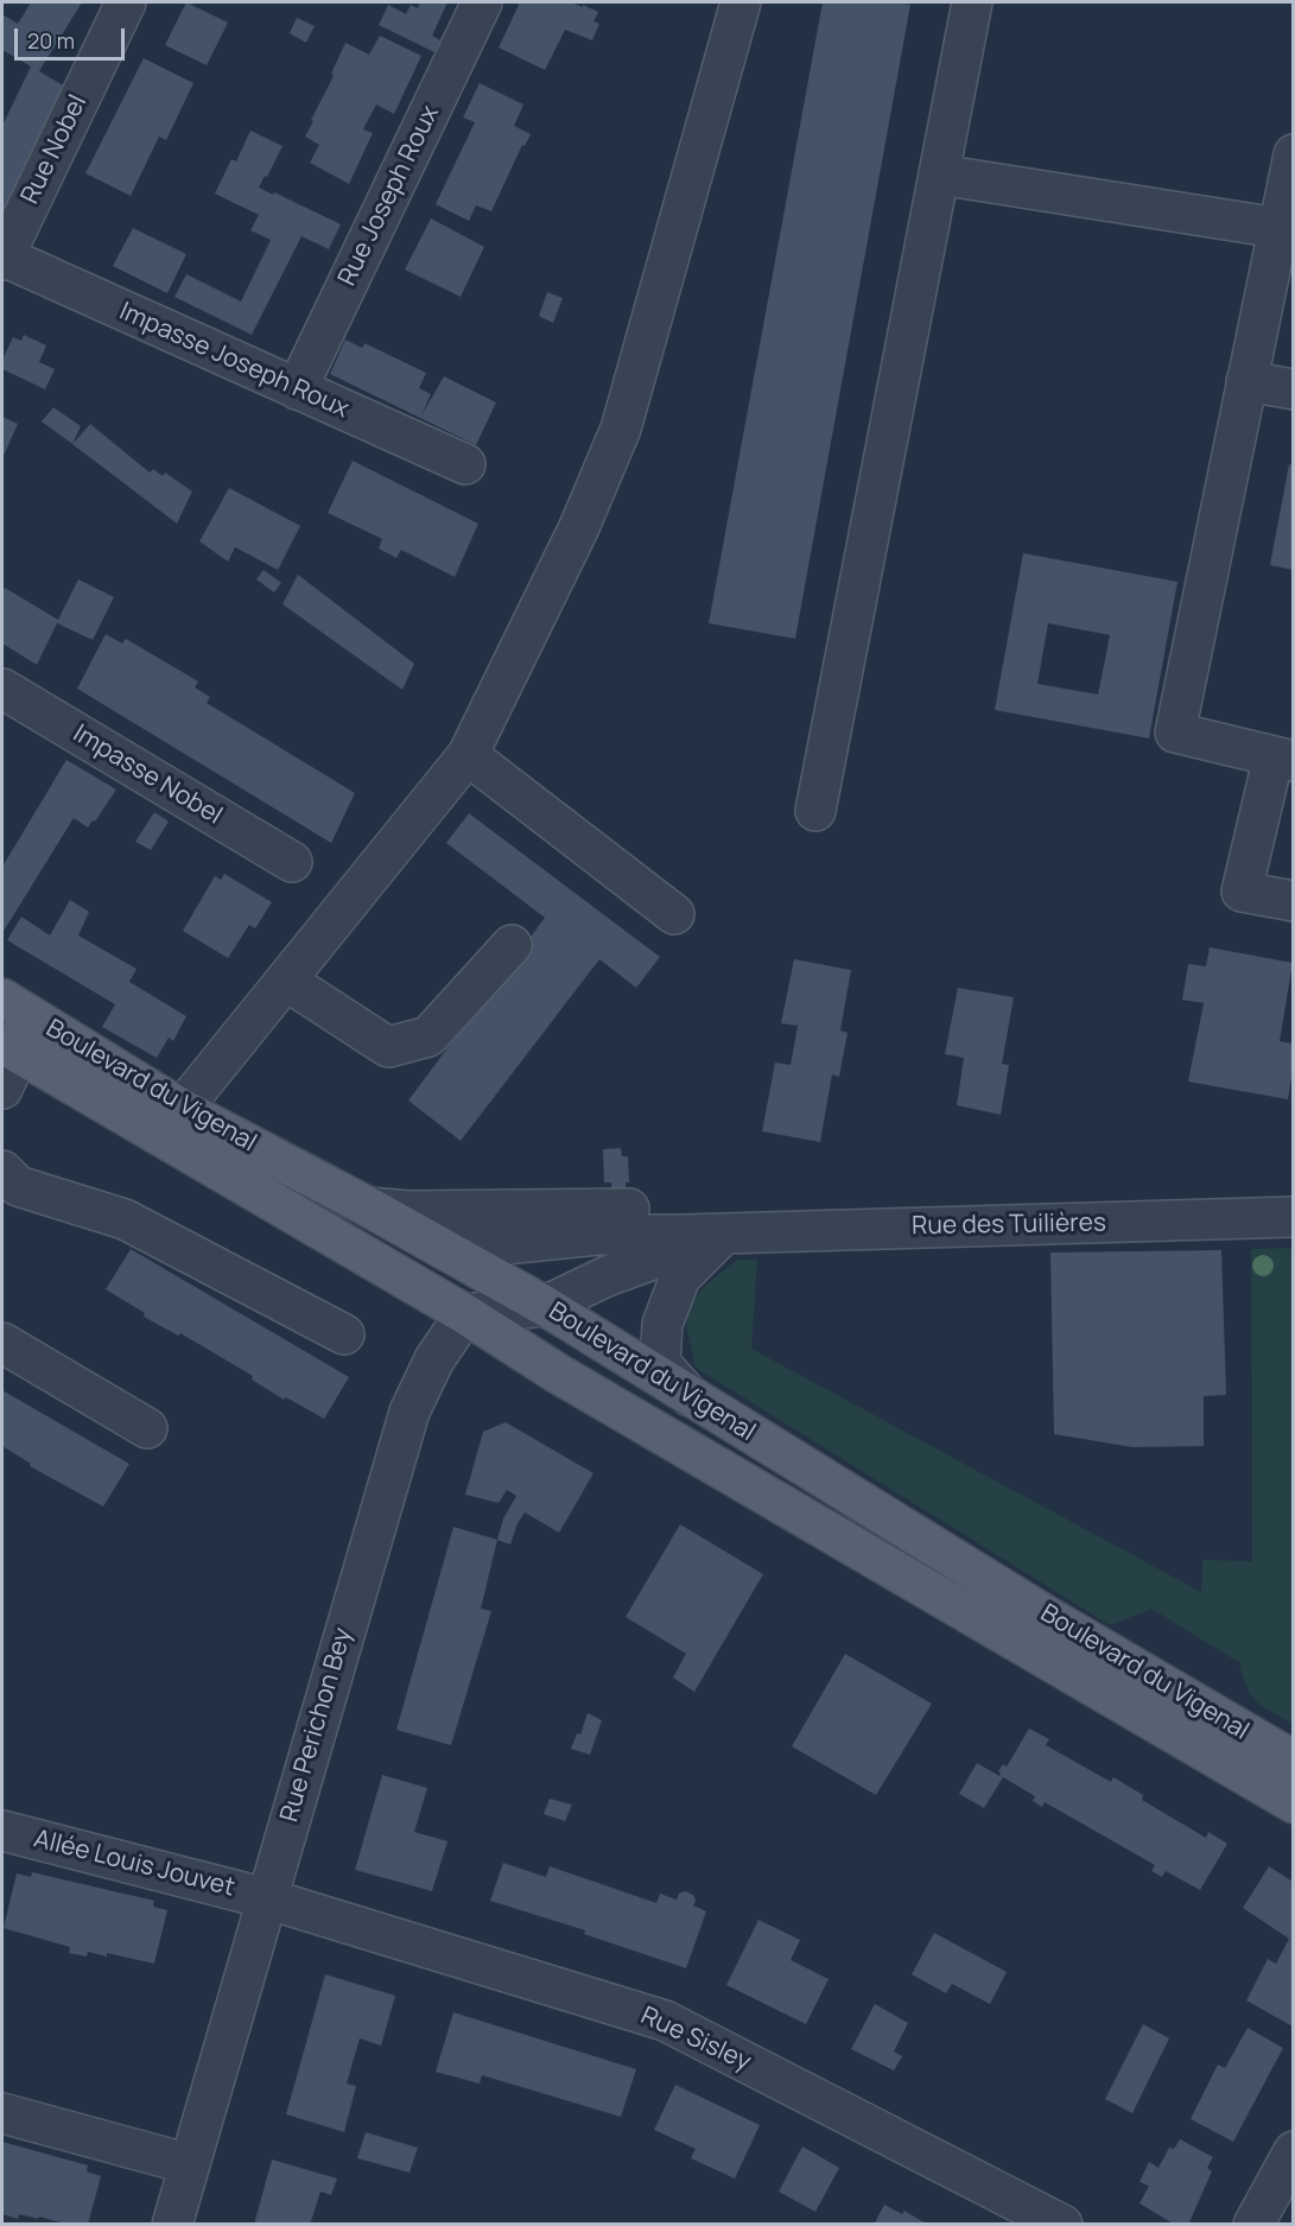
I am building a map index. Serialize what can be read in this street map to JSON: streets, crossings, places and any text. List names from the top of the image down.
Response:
{
  "streets": {
    "main road": ["Boulevard du Vigenal"],
    "street": [
      "Rue Nobel",
      "Rue Joseph Roux",
      "Impasse Joseph Roux",
      "Impasse Nobel",
      "Rue des Tuilières",
      "Rue Perichon Bey",
      "Allée Louis Jouvet",
      "Rue Sisley"
    ]
  },
  "crossings": [
    ["Rue Nobel", "Impasse Joseph Roux"],
    ["Rue Joseph Roux", "Impasse Joseph Roux"],
    ["Boulevard du Vigenal", "Rue des Tuilières"],
    ["Boulevard du Vigenal", "Rue Perichon Bey"],
    ["Rue Perichon Bey", "Allée Louis Jouvet"],
    ["Rue Perichon Bey", "Rue Sisley"],
    ["Allée Louis Jouvet", "Rue Sisley"]
  ],
  "scale_bar": "20 m"
}
